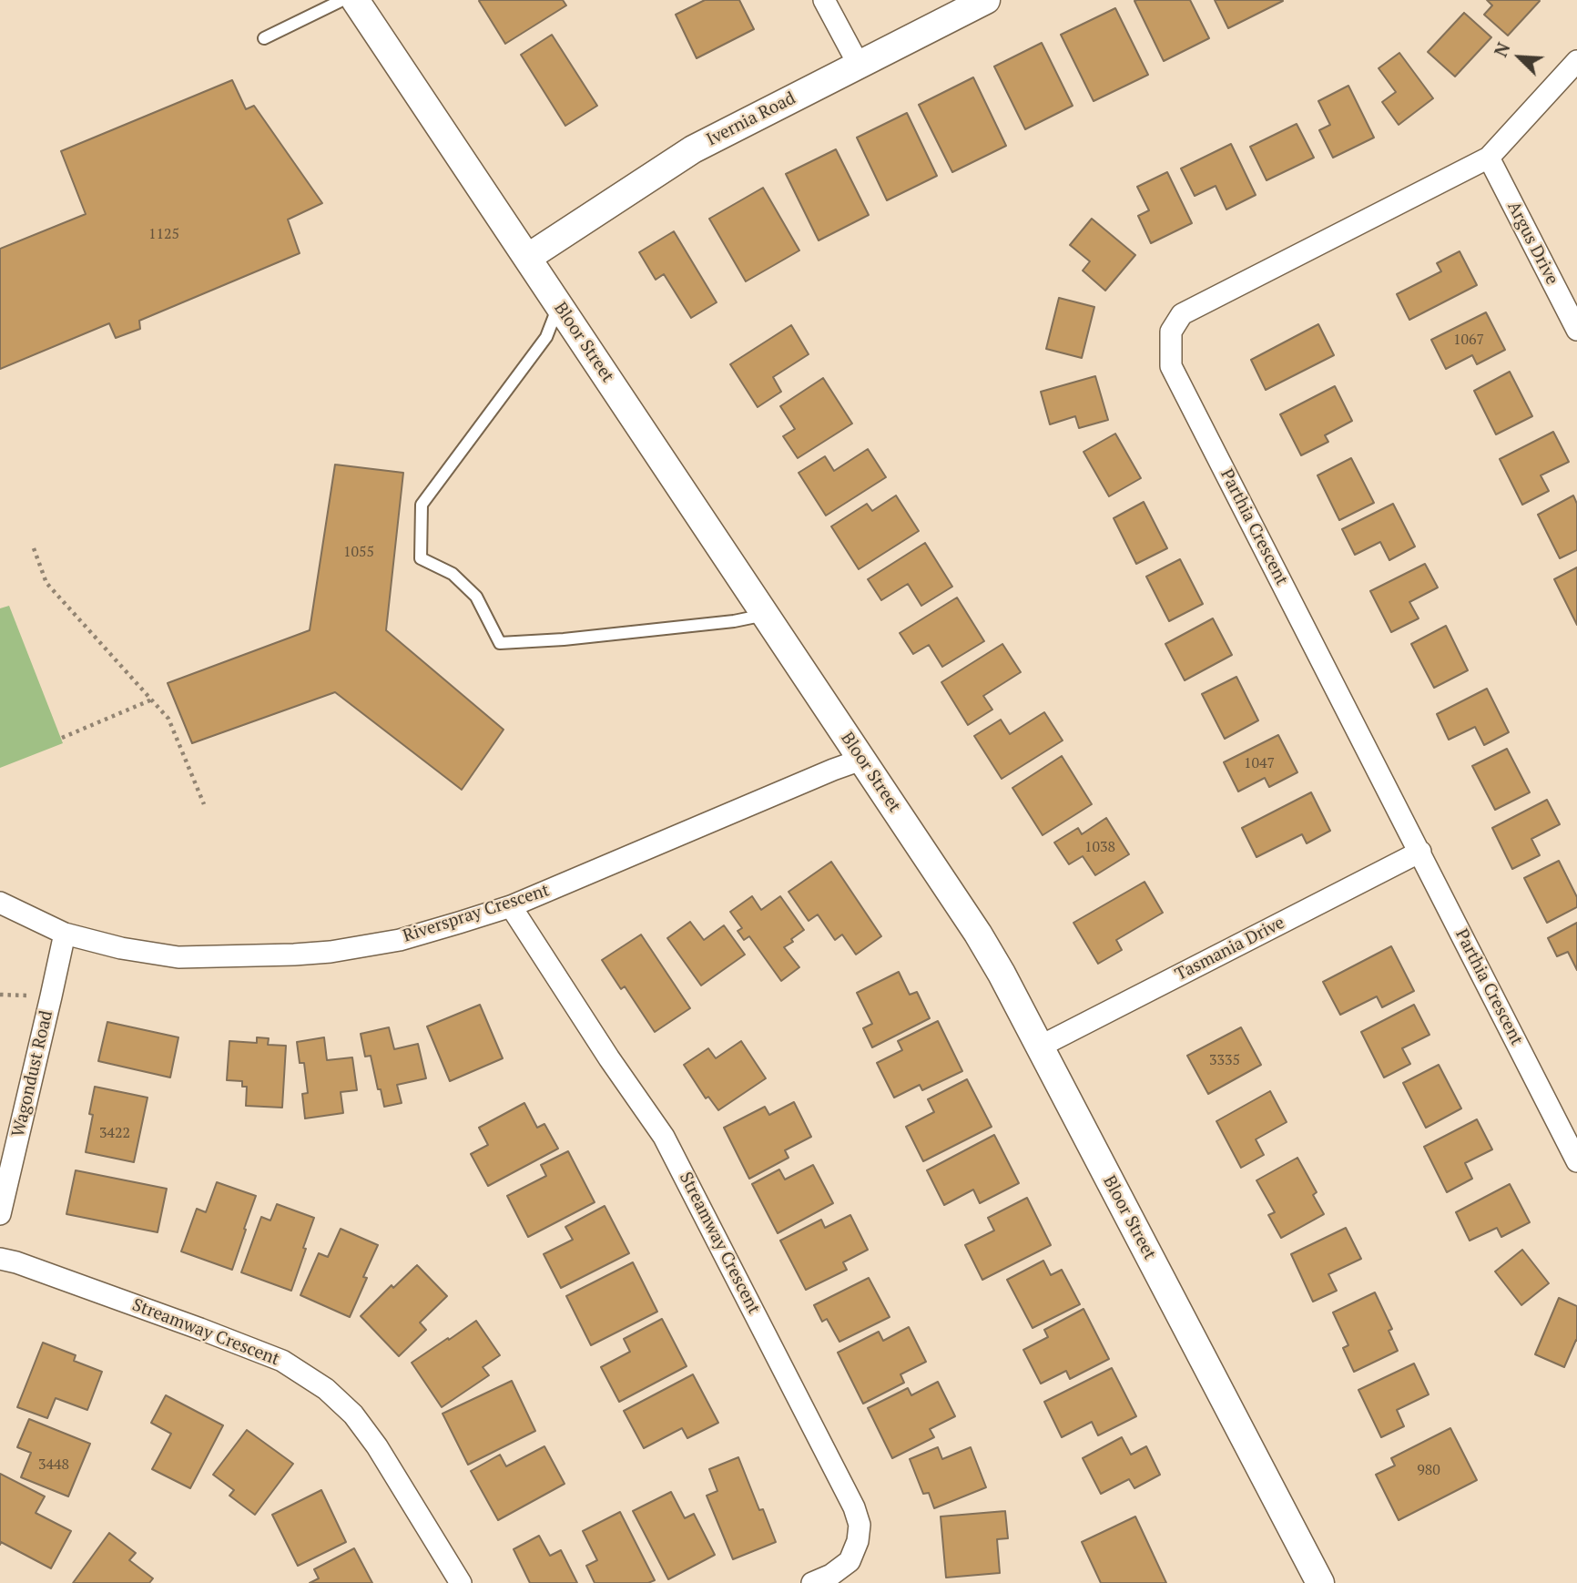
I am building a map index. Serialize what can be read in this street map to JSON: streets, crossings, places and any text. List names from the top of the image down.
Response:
{
  "streets": {
    "street": [
      "Ivernia Road",
      "Argus Drive",
      "Bloor Street",
      "Parthia Crescent",
      "Riverspray Crescent",
      "Tasmania Drive",
      "Wagondust Road",
      "Streamway Crescent"
    ]
  },
  "crossings": [
    ["Ivernia Road", "Bloor Street"],
    ["Argus Drive", "Parthia Crescent"],
    ["Bloor Street", "Riverspray Crescent"],
    ["Bloor Street", "Tasmania Drive"],
    ["Parthia Crescent", "Tasmania Drive"],
    ["Riverspray Crescent", "Wagondust Road"],
    ["Riverspray Crescent", "Streamway Crescent"]
  ],
  "house_numbers": [
    "1125",
    "1067",
    "1055",
    "1047",
    "1038",
    "3335",
    "3422",
    "3448",
    "980"
  ],
  "north": "top left"
}
